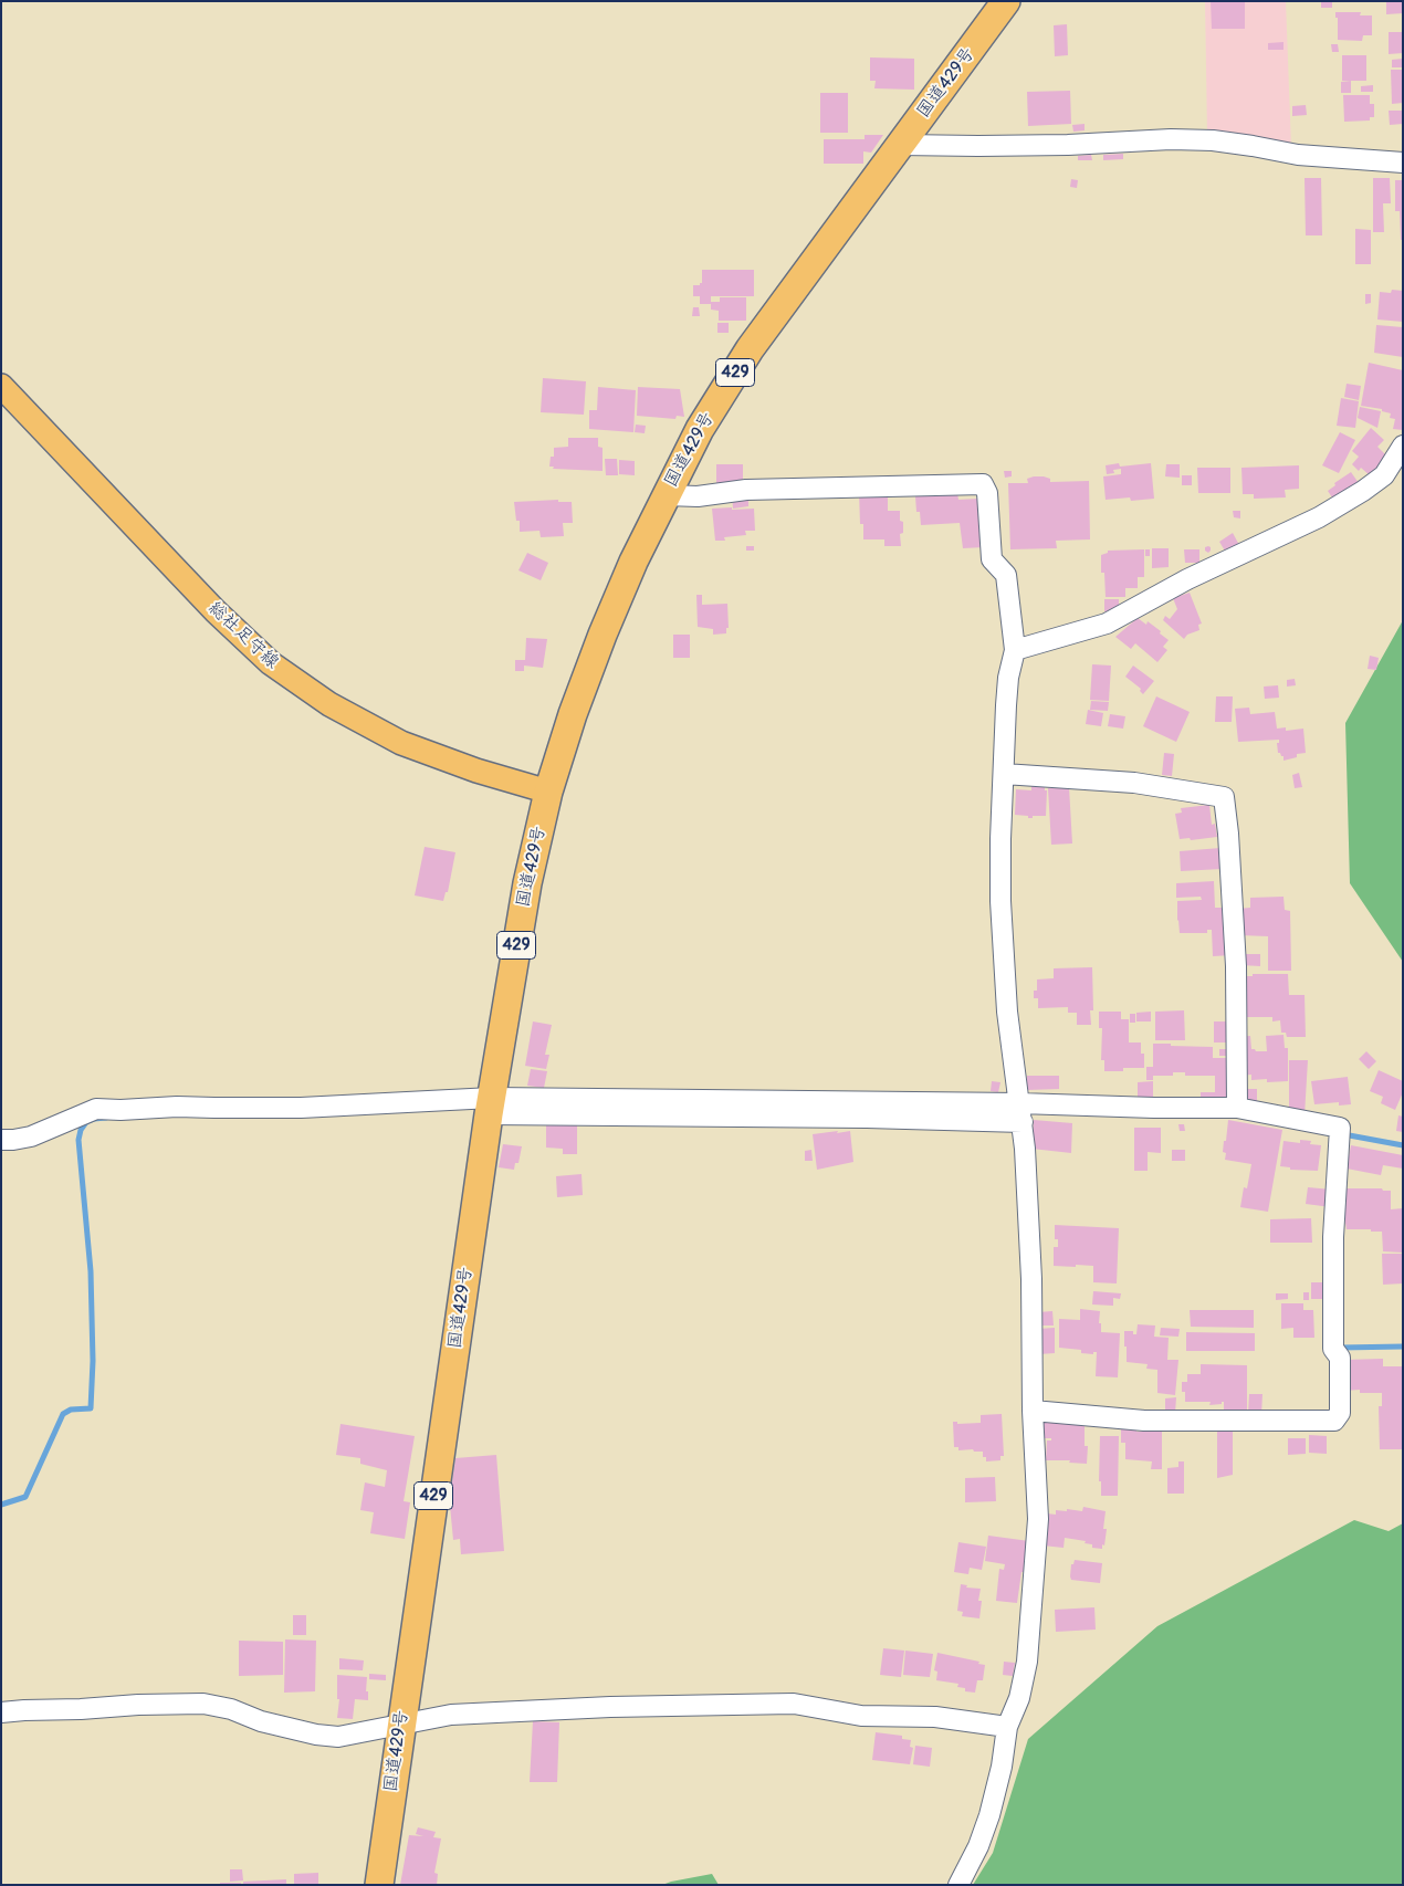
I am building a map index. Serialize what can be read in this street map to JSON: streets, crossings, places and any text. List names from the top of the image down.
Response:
{
  "streets": {
    "highway": ["国道429号", "429"],
    "main road": ["総社足守線"]
  },
  "crossings": [
    ["国道429号", "総社足守線"]
  ]
}
